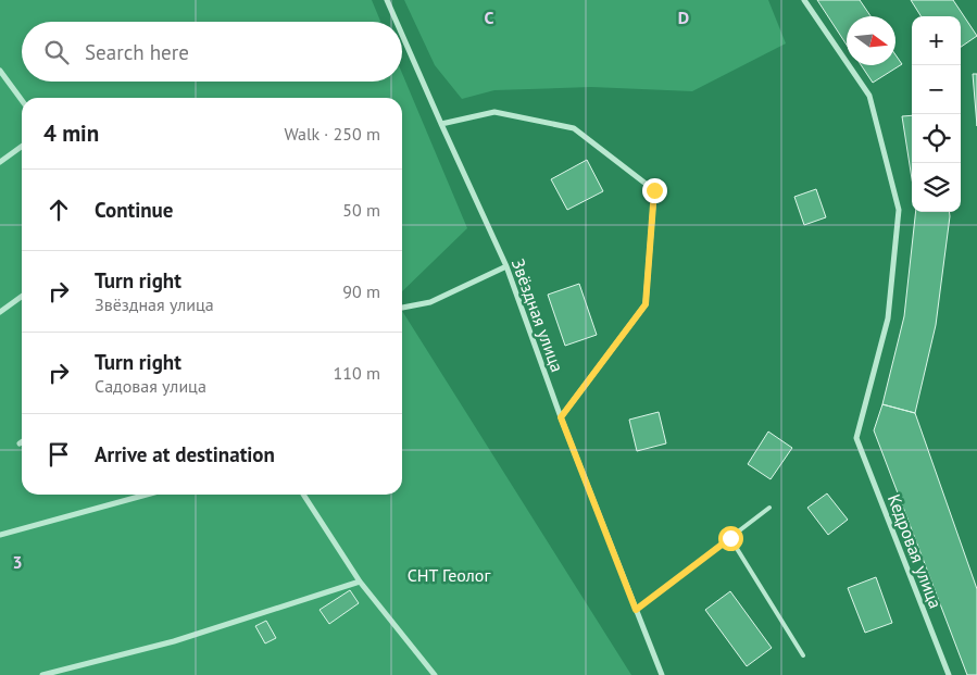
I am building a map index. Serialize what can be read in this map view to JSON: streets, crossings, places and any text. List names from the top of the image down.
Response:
{
  "streets": {
    "street": ["Звёздная улица", "Кедровая улица"]
  },
  "parks": ["СНТ Геолог"],
  "north": "right",
  "page": {
    "map_buttons": ["+", "−"],
    "search": "Search here",
    "heading": ["4 min", "Walk · 250 m"],
    "list": [
      ["Continue", "50 m"],
      ["Turn right", "Звёздная улица", "90 m"],
      ["Turn right", "Садовая улица", "110 m"],
      "Arrive at destination"
    ]
  },
  "grid": {
    "columns": ["C", "D"],
    "rows": ["3"]
  }
}
